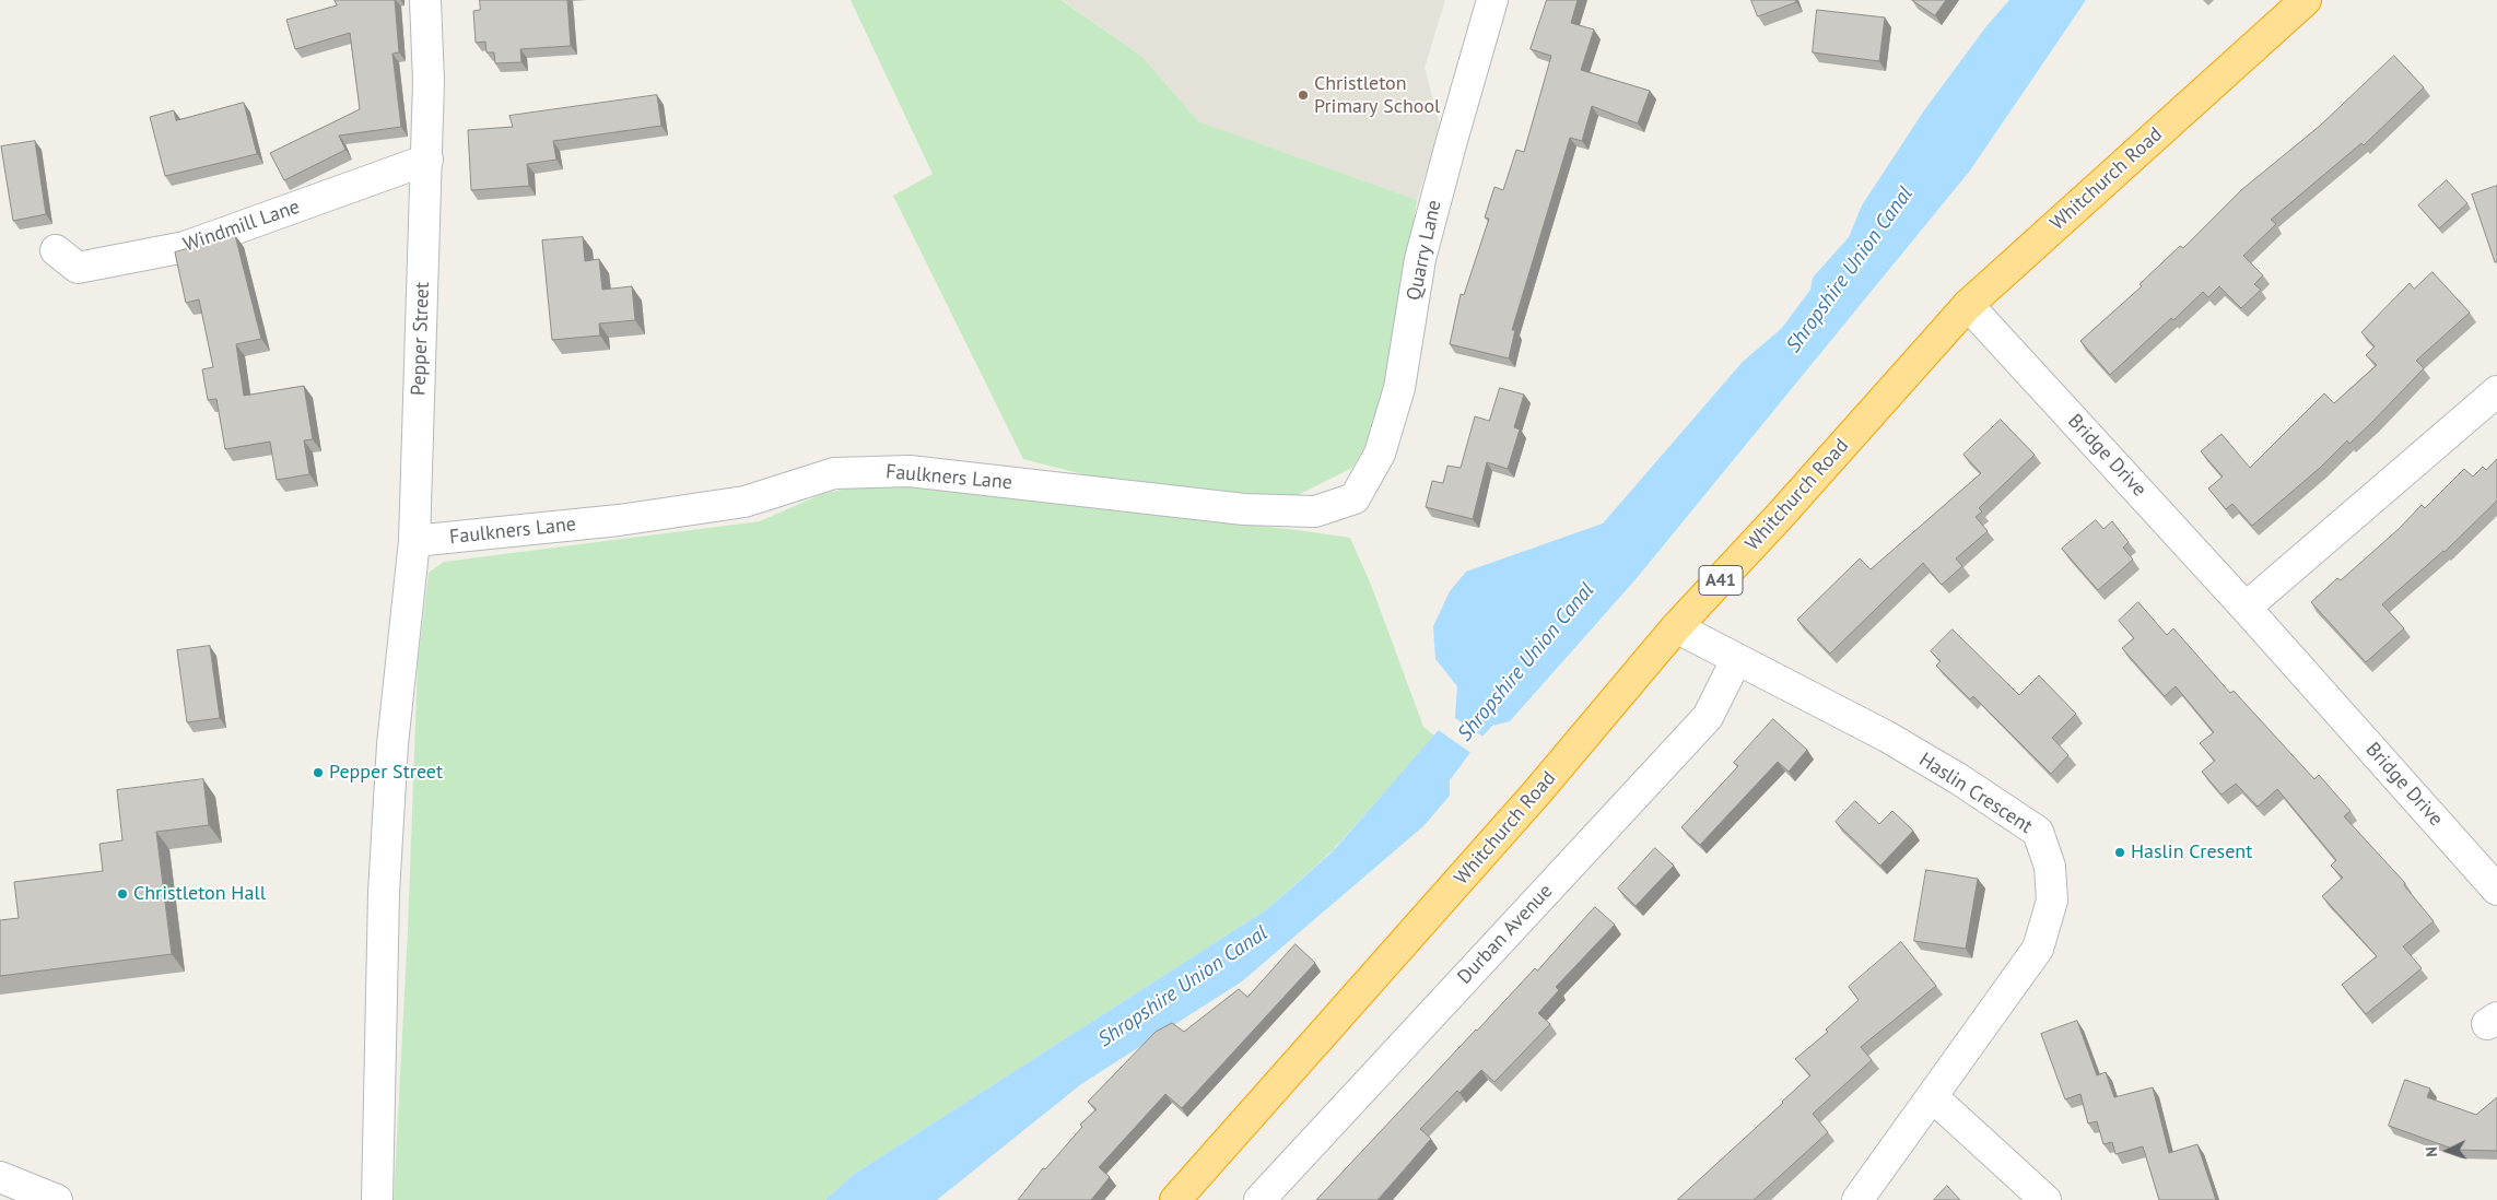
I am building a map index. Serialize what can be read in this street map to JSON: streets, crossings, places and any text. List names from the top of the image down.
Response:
{
  "streets": {
    "highway": ["Whitchurch Road", "A41"],
    "street": [
      "Windmill Lane",
      "Quarry Lane",
      "Pepper Street",
      "Bridge Drive",
      "Faulkners Lane",
      "Haslin Crescent",
      "Durban Avenue"
    ]
  },
  "crossings": [
    ["Whitchurch Road", "Bridge Drive"],
    ["Whitchurch Road", "Haslin Crescent"],
    ["Windmill Lane", "Pepper Street"],
    ["Quarry Lane", "Faulkners Lane"],
    ["Pepper Street", "Faulkners Lane"],
    ["Haslin Crescent", "Durban Avenue"]
  ],
  "water": ["Shropshire Union Canal"],
  "places": [
    "Christleton Primary School",
    "Pepper Street",
    "Haslin Cresent",
    "Christleton Hall"
  ],
  "north": "left"
}
